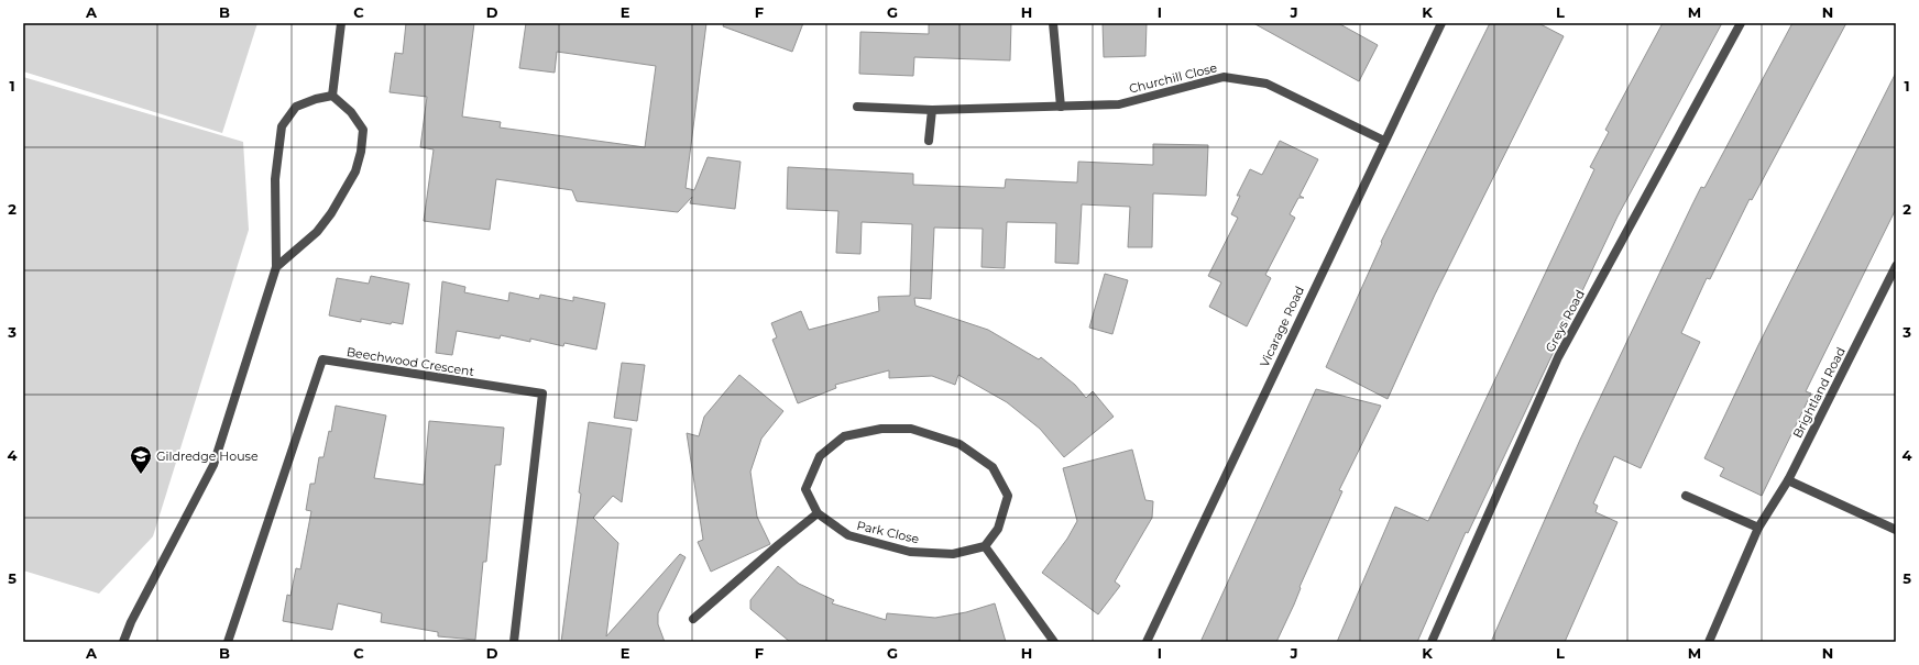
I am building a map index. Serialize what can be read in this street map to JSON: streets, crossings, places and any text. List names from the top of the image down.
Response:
{
  "streets": {
    "street": [
      "Churchill Close",
      "Greys Road",
      "Vicarage Road",
      "Beechwood Crescent",
      "Brightland Road",
      "Park Close"
    ]
  },
  "crossings": [
    ["Churchill Close", "Vicarage Road"]
  ],
  "places": {
    "school or university": ["Gildredge House"]
  },
  "grid": {
    "columns": [
      "A",
      "B",
      "C",
      "D",
      "E",
      "F",
      "G",
      "H",
      "I",
      "J",
      "K",
      "L",
      "M",
      "N"
    ],
    "rows": [
      "1",
      "2",
      "3",
      "4",
      "5"
    ]
  }
}
